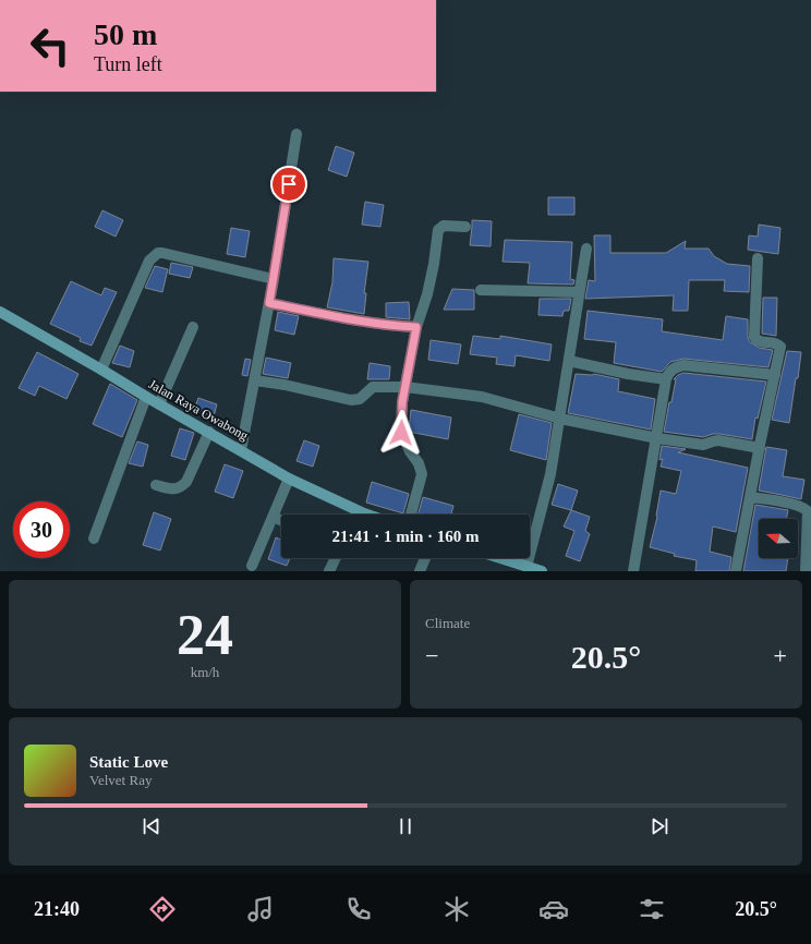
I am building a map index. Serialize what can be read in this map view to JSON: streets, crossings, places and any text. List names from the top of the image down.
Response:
{
  "streets": {
    "street": ["Jalan Raya Owabong"]
  },
  "north": "left",
  "page": {
    "turn": ["50 m", "Turn left"],
    "limit": "30",
    "trip": "21:41 · 1 min · 160 m",
    "tile": [
      ["24", "km/h"],
      "Climate"
    ],
    "heat": ["−", "20.5°", "+"],
    "song": ["Static Love", "Velvet Ray"],
    "tabs": ["21:40", "20.5°"]
  }
}
